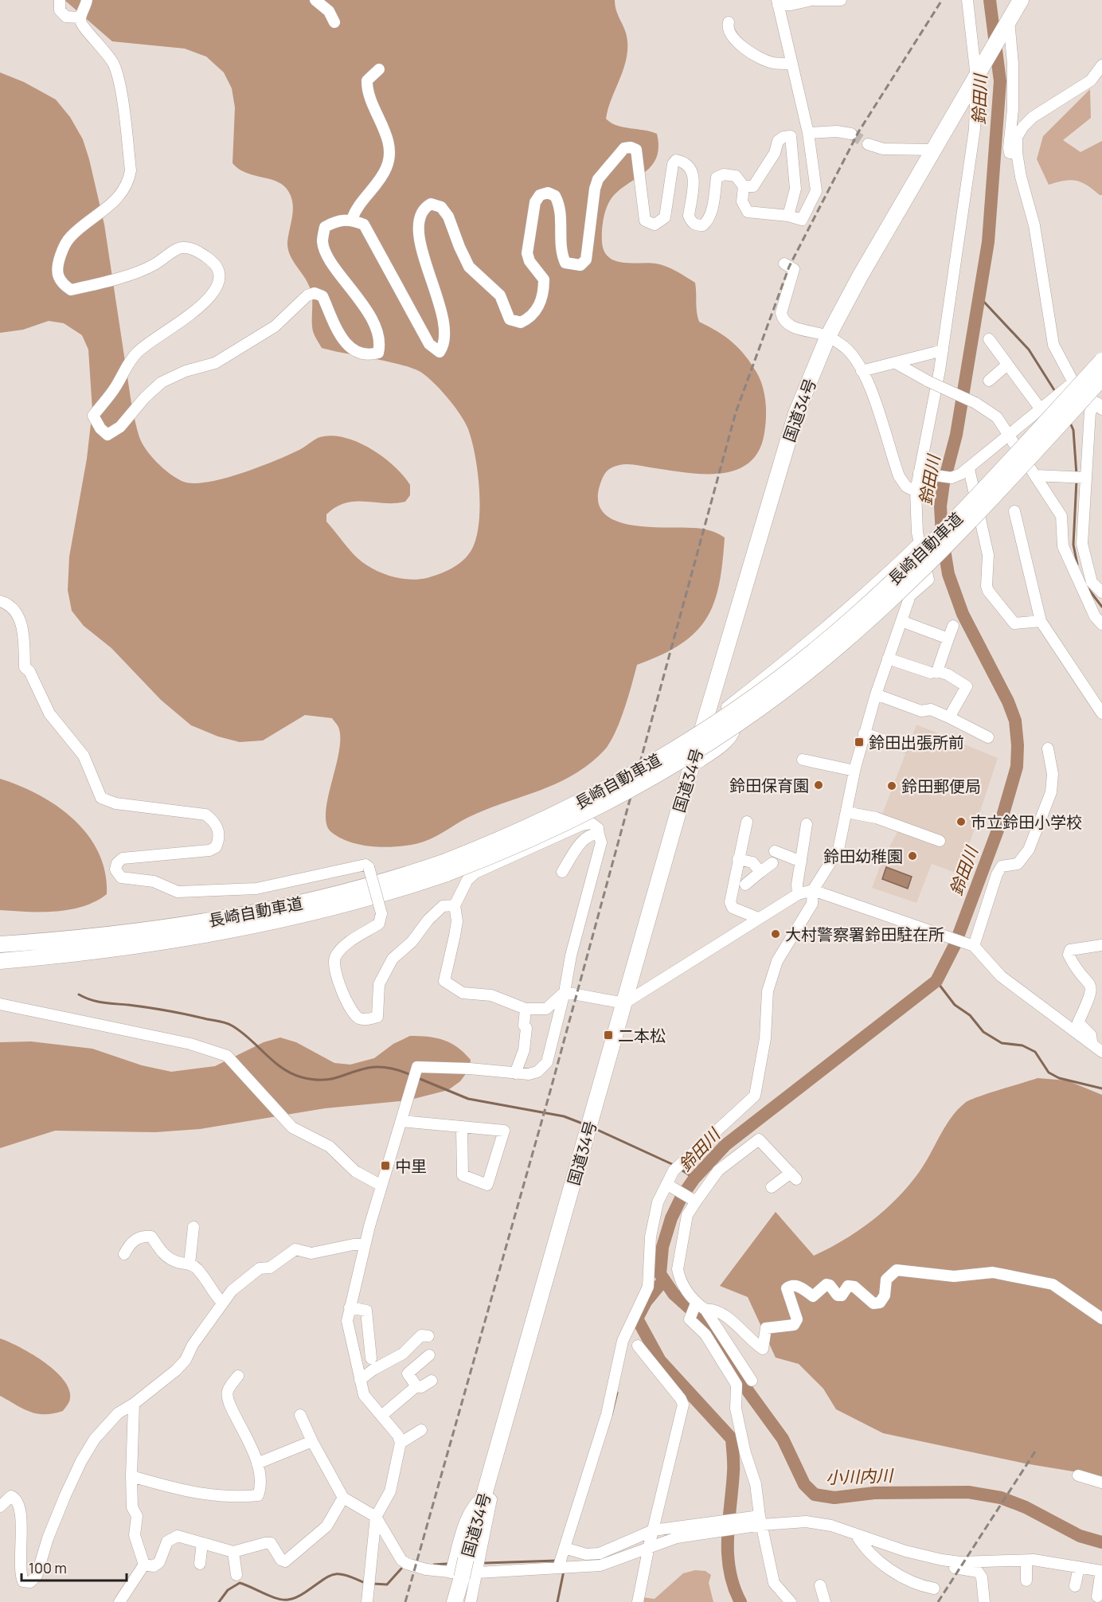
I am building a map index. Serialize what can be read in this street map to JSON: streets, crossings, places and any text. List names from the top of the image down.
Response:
{
  "streets": {
    "highway": ["国道34号", "長崎自動車道"]
  },
  "water": ["鈴田川", "小川内川"],
  "places": {
    "transit": ["鈴田出張所前", "二本松", "中里"],
    "other": [
      "鈴田保育園",
      "鈴田郵便局",
      "市立鈴田小学校",
      "鈴田幼稚園",
      "大村警察署鈴田駐在所"
    ]
  },
  "scale_bar": "100 m"
}
